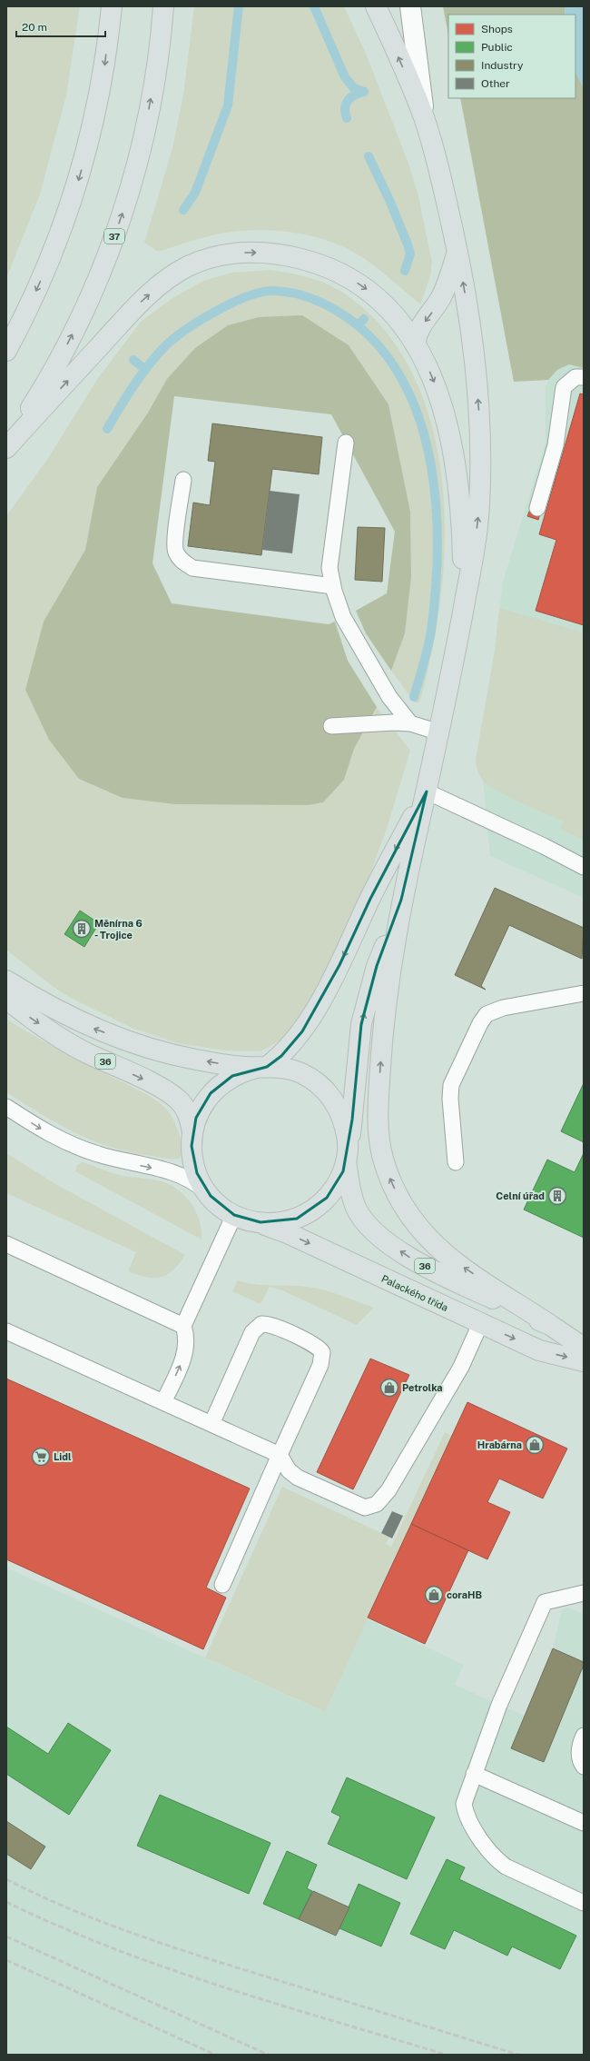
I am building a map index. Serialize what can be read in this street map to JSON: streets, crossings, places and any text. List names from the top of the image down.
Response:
{
  "streets": {
    "main road": ["37", "36", "Palackého třída"]
  },
  "crossings": [
    ["36", "Palackého třída"]
  ],
  "one_way": ["Palackého třída"],
  "places": {
    "building": ["Měnírna 6 - Trojice", "Celní úřad"],
    "shop": ["Petrolka", "Hrabárna", "coraHB"],
    "supermarket": ["Lidl"]
  },
  "legend": [
    "Shops",
    "Public",
    "Industry",
    "Other"
  ],
  "scale_bar": "20 m"
}
